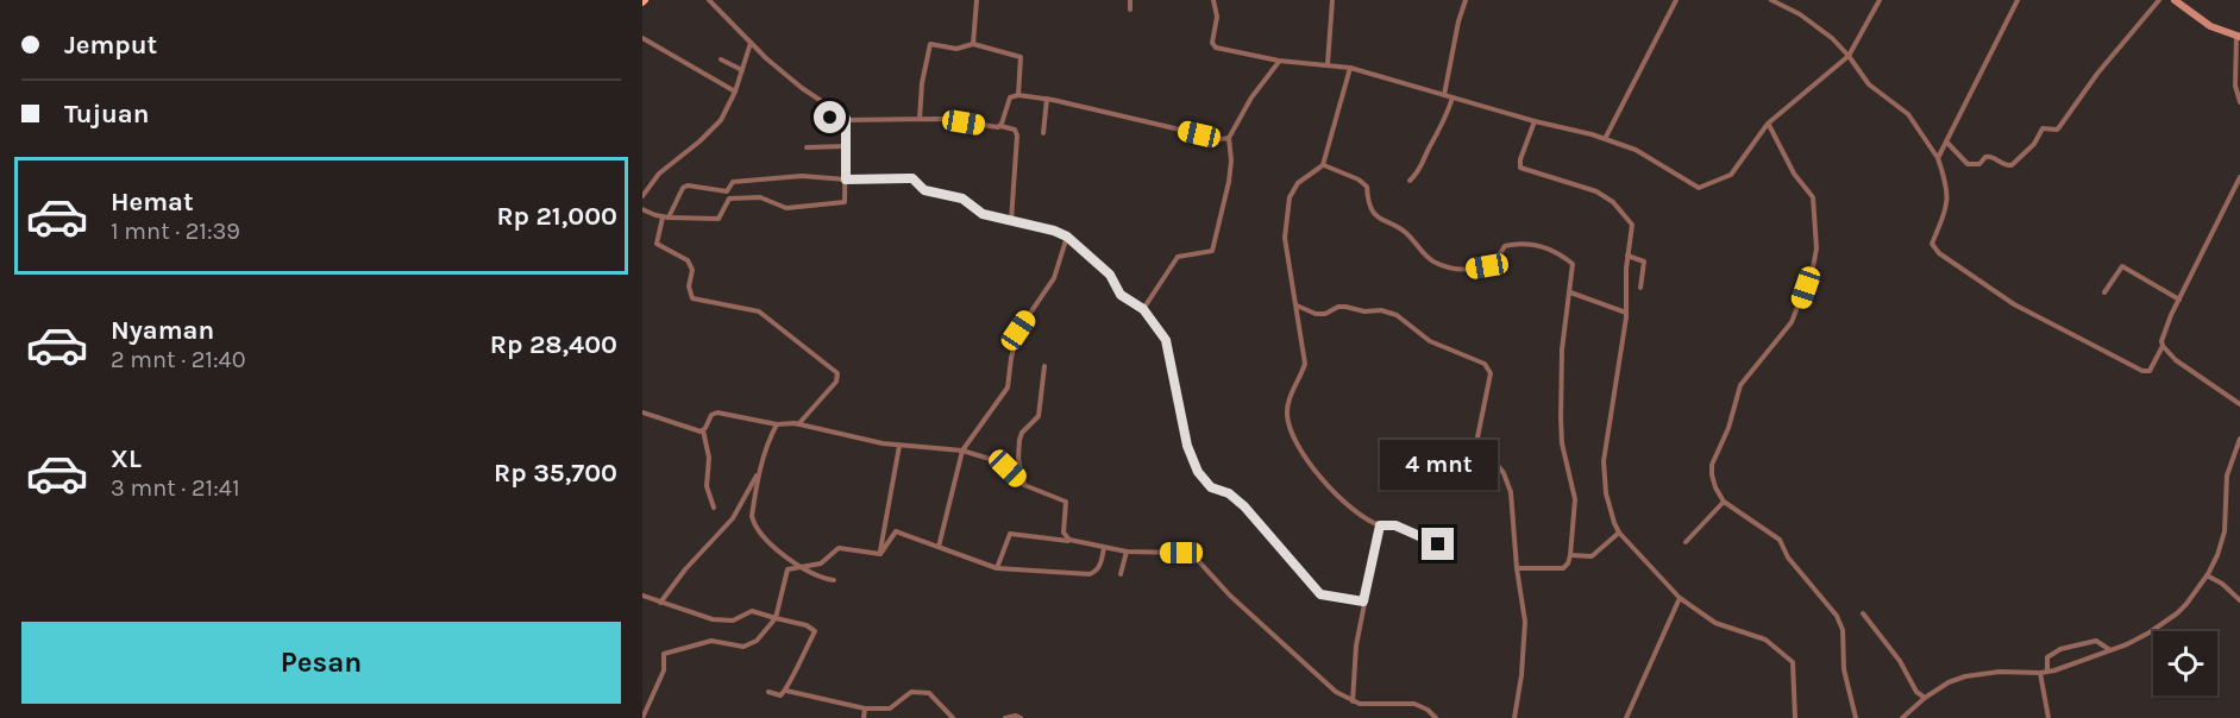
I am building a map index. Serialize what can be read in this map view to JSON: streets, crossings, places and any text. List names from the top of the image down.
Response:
{
  "page": {
    "banner": ["Jemput", "Tujuan"],
    "list": [
      {
        "name": "Hemat",
        "note": "1 mnt · 21:39",
        "value": "Rp 21,000"
      },
      {
        "name": "Nyaman",
        "note": "2 mnt · 21:40",
        "value": "Rp 28,400"
      },
      {
        "name": "XL",
        "note": "3 mnt · 21:41",
        "value": "Rp 35,700"
      }
    ],
    "bubble": "4 mnt",
    "buttons": "Pesan"
  }
}
